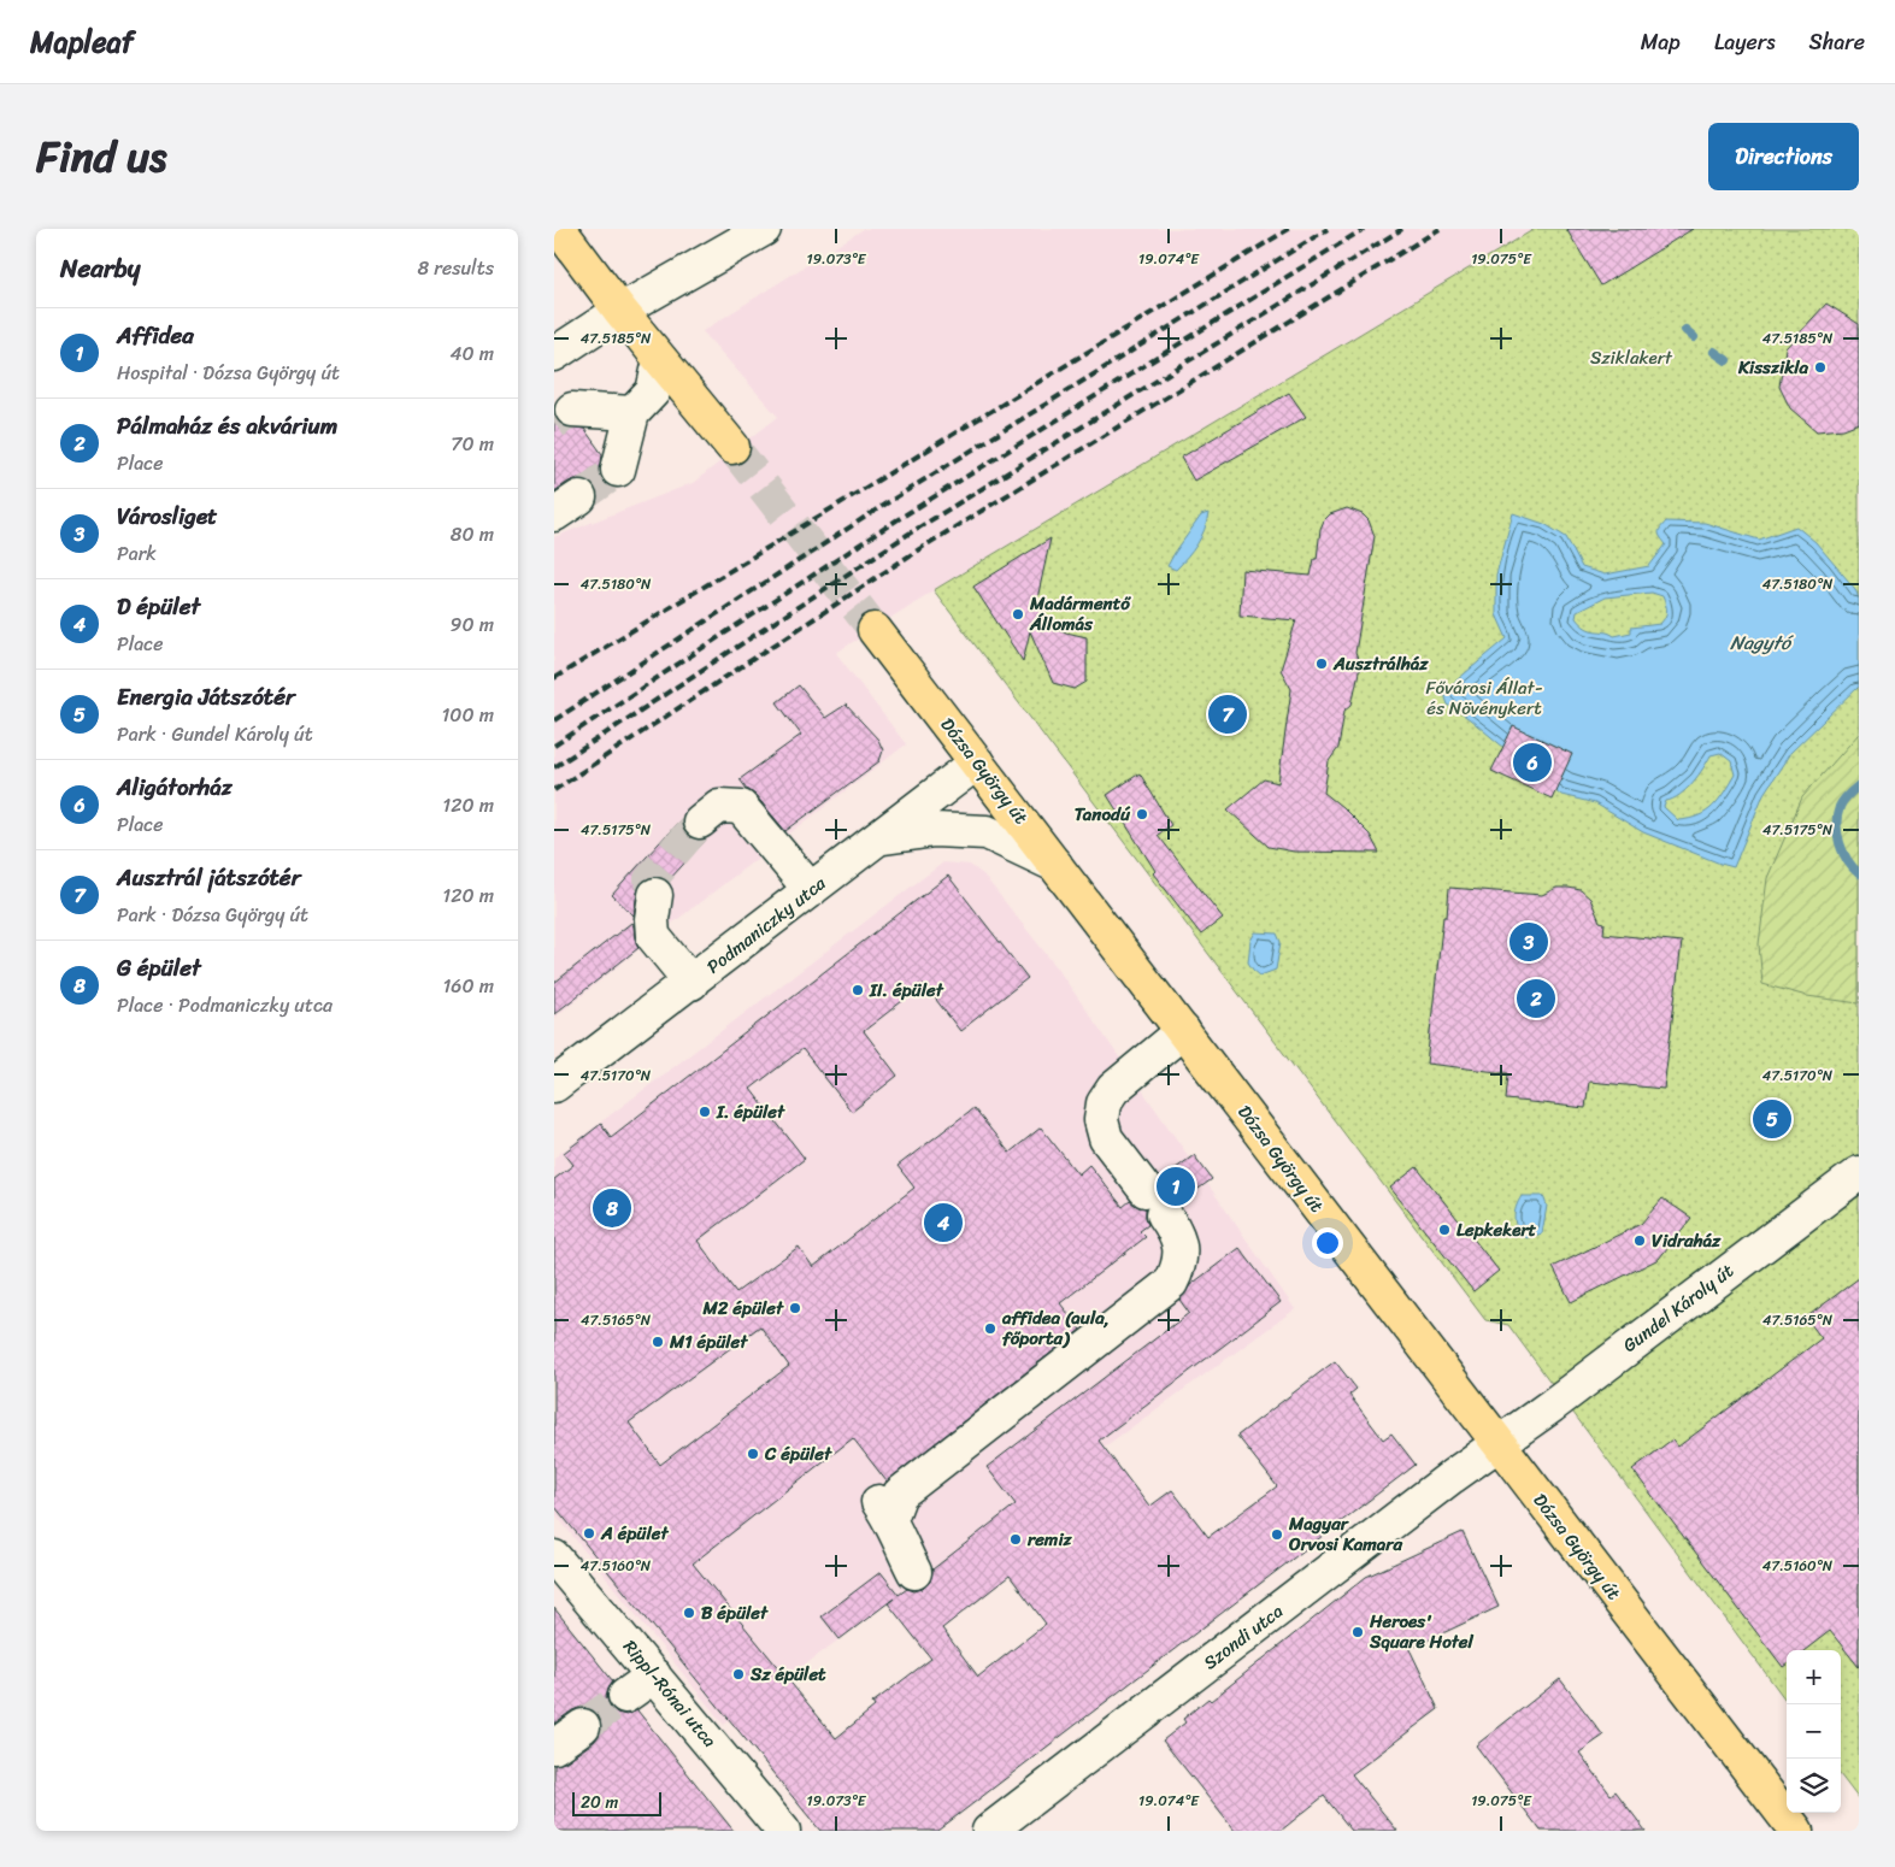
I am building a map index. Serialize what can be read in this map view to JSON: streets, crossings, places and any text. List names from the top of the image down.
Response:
{
  "streets": {
    "main road": ["Dózsa György út"],
    "street": [
      "Podmaniczky utca",
      "Gundel Károly út",
      "Szondi utca",
      "Rippl-Rónai utca"
    ]
  },
  "crossings": [
    ["Dózsa György út", "Podmaniczky utca"],
    ["Dózsa György út", "Gundel Károly út"],
    ["Dózsa György út", "Szondi utca"],
    ["Gundel Károly út", "Szondi utca"]
  ],
  "water": ["Nagytó"],
  "parks": ["Sziklakert", "Fővárosi Állat- és Növénykert"],
  "places": [
    "Kisszikla",
    "Madármentő Állomás",
    "Ausztrálház",
    "Tanodú",
    "II. épület",
    "I. épület",
    "Lepkekert",
    "Vidraház",
    "M2 épület",
    "affidea (aula, főporta)",
    "M1 épület",
    "C épület",
    "A épület",
    "Magyar Orvosi Kamara",
    "remiz",
    "B épület",
    "Heroes' Square Hotel",
    "Sz épület"
  ],
  "scale_bar": "20 m",
  "page": {
    "header": "Mapleaf",
    "nav": ["Map", "Layers", "Share"],
    "title": "Find us",
    "buttons": "Directions",
    "heading": ["Nearby", "8 results"],
    "list": [
      {
        "mark": "1",
        "name": "Affidea",
        "note": "Hospital · Dózsa György út",
        "value": "40 m"
      },
      {
        "mark": "2",
        "name": "Pálmaház és akvárium",
        "note": "Place",
        "value": "70 m"
      },
      {
        "mark": "3",
        "name": "Városliget",
        "note": "Park",
        "value": "80 m"
      },
      {
        "mark": "4",
        "name": "D épület",
        "note": "Place",
        "value": "90 m"
      },
      {
        "mark": "5",
        "name": "Energia Játszótér",
        "note": "Park · Gundel Károly út",
        "value": "100 m"
      },
      {
        "mark": "6",
        "name": "Aligátorház",
        "note": "Place",
        "value": "120 m"
      },
      {
        "mark": "7",
        "name": "Ausztrál játszótér",
        "note": "Park · Dózsa György út",
        "value": "120 m"
      },
      {
        "mark": "8",
        "name": "G épület",
        "note": "Place · Podmaniczky utca",
        "value": "160 m"
      }
    ],
    "pins": [
      "7",
      "6",
      "3",
      "2",
      "5",
      "1",
      "8",
      "4"
    ],
    "map_buttons": ["+", "−"],
    "scale": "20 m"
  },
  "coordinates": [
    "19.073°E",
    "19.074°E",
    "19.075°E",
    "47.5185°N",
    "47.5180°N",
    "47.5175°N",
    "47.5170°N",
    "47.5165°N",
    "47.5160°N"
  ]
}
